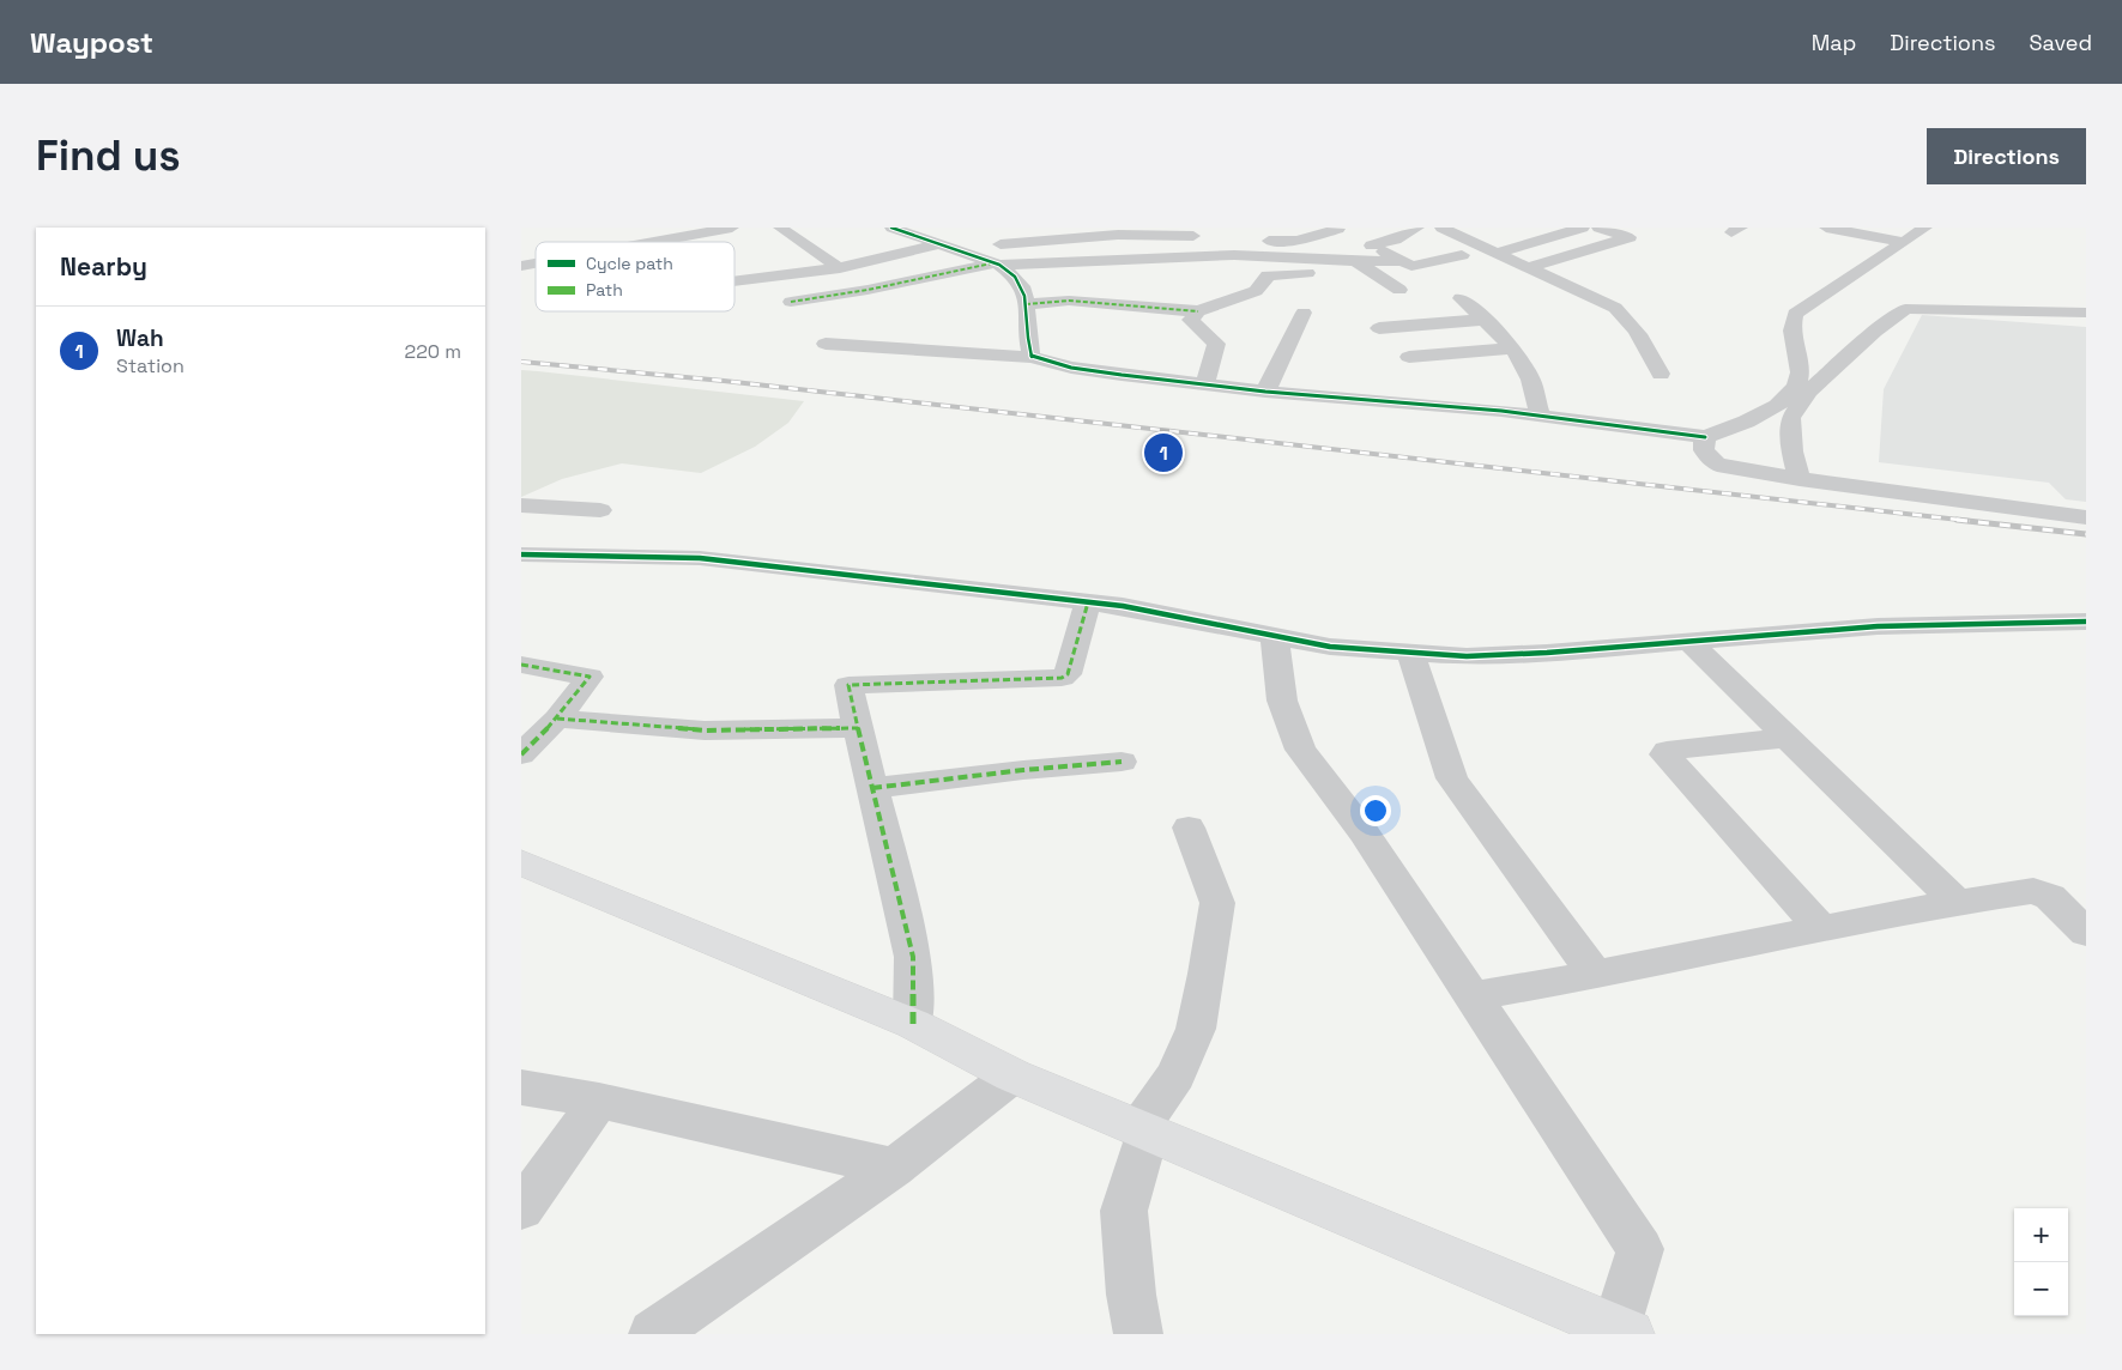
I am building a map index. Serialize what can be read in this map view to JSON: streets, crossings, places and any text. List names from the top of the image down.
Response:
{
  "legend": ["Cycle path", "Path"],
  "page": {
    "header": "Waypost",
    "nav": ["Map", "Directions", "Saved"],
    "buttons": "Directions",
    "title": "Find us",
    "heading": "Nearby",
    "list": [
      {
        "mark": "1",
        "name": "Wah",
        "note": "Station",
        "value": "220 m"
      }
    ],
    "pins": "1",
    "map_buttons": ["+", "−"]
  }
}
